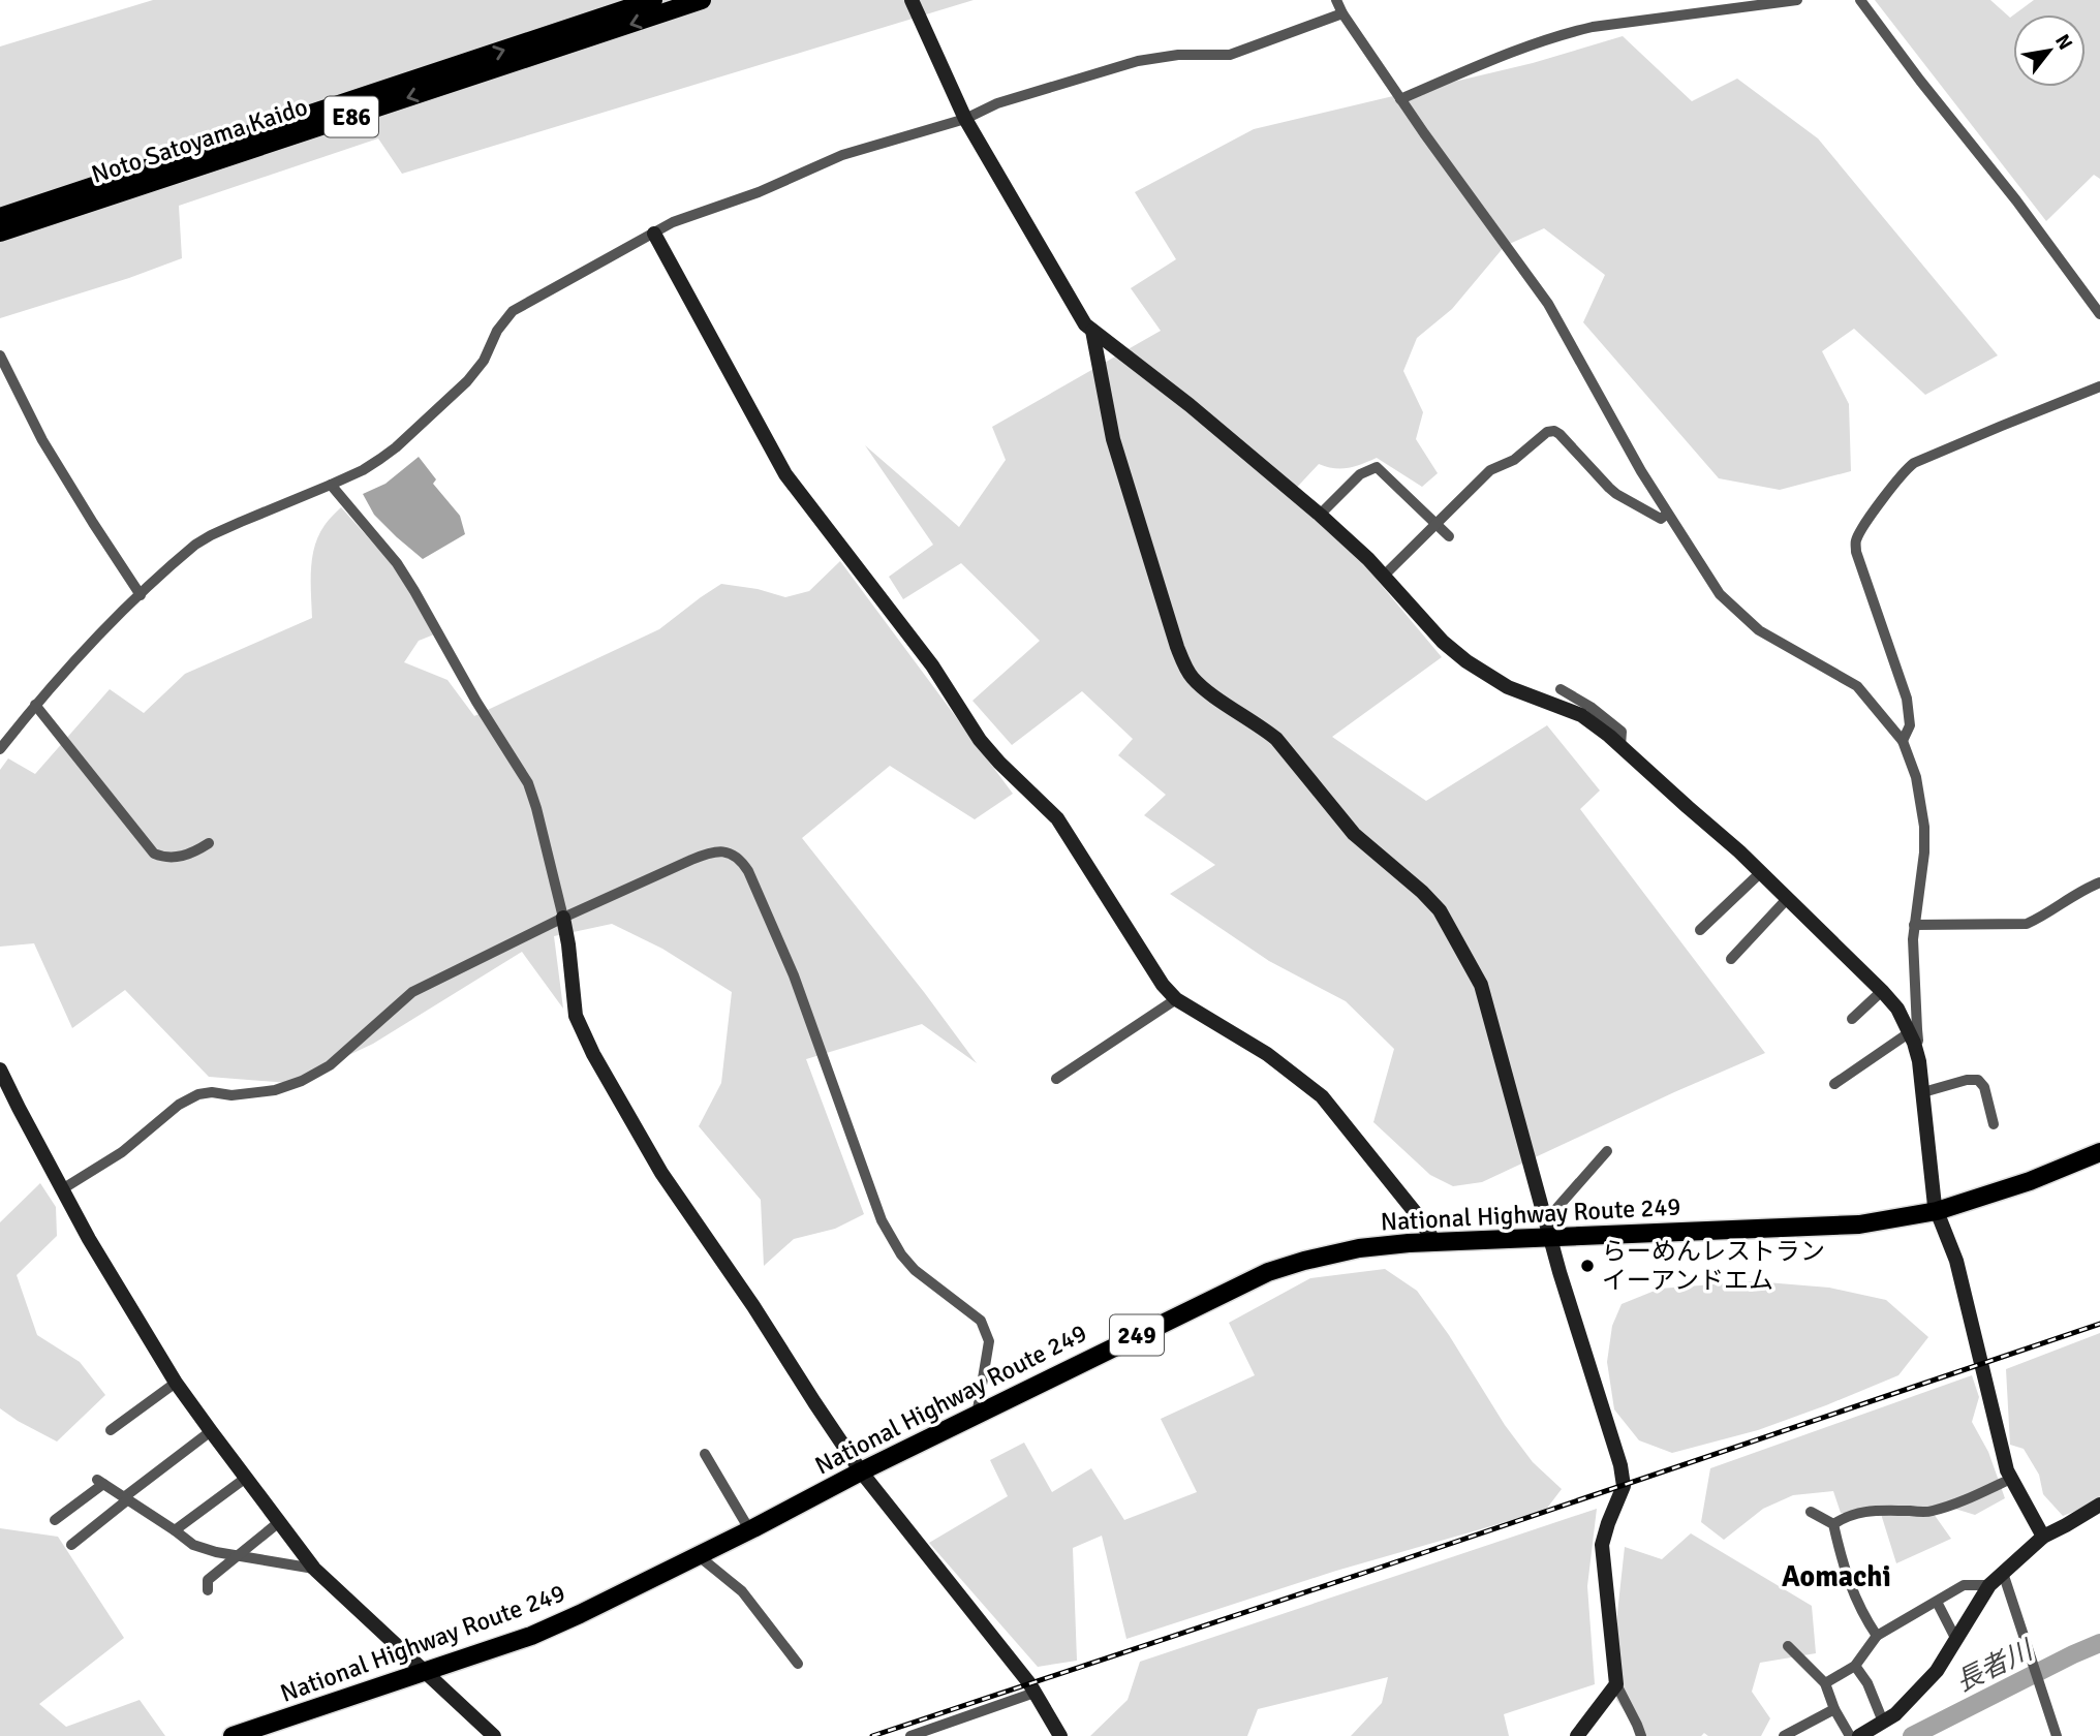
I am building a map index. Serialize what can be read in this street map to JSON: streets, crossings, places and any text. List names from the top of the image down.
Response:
{
  "streets": {
    "highway": [
      "E86",
      "Noto Satoyama Kaido",
      "National Highway Route 249",
      "249"
    ]
  },
  "districts": ["Aomachi"],
  "water": ["長者川"],
  "places": ["らーめんレストラン イーアンドエム"],
  "north": "top right"
}
